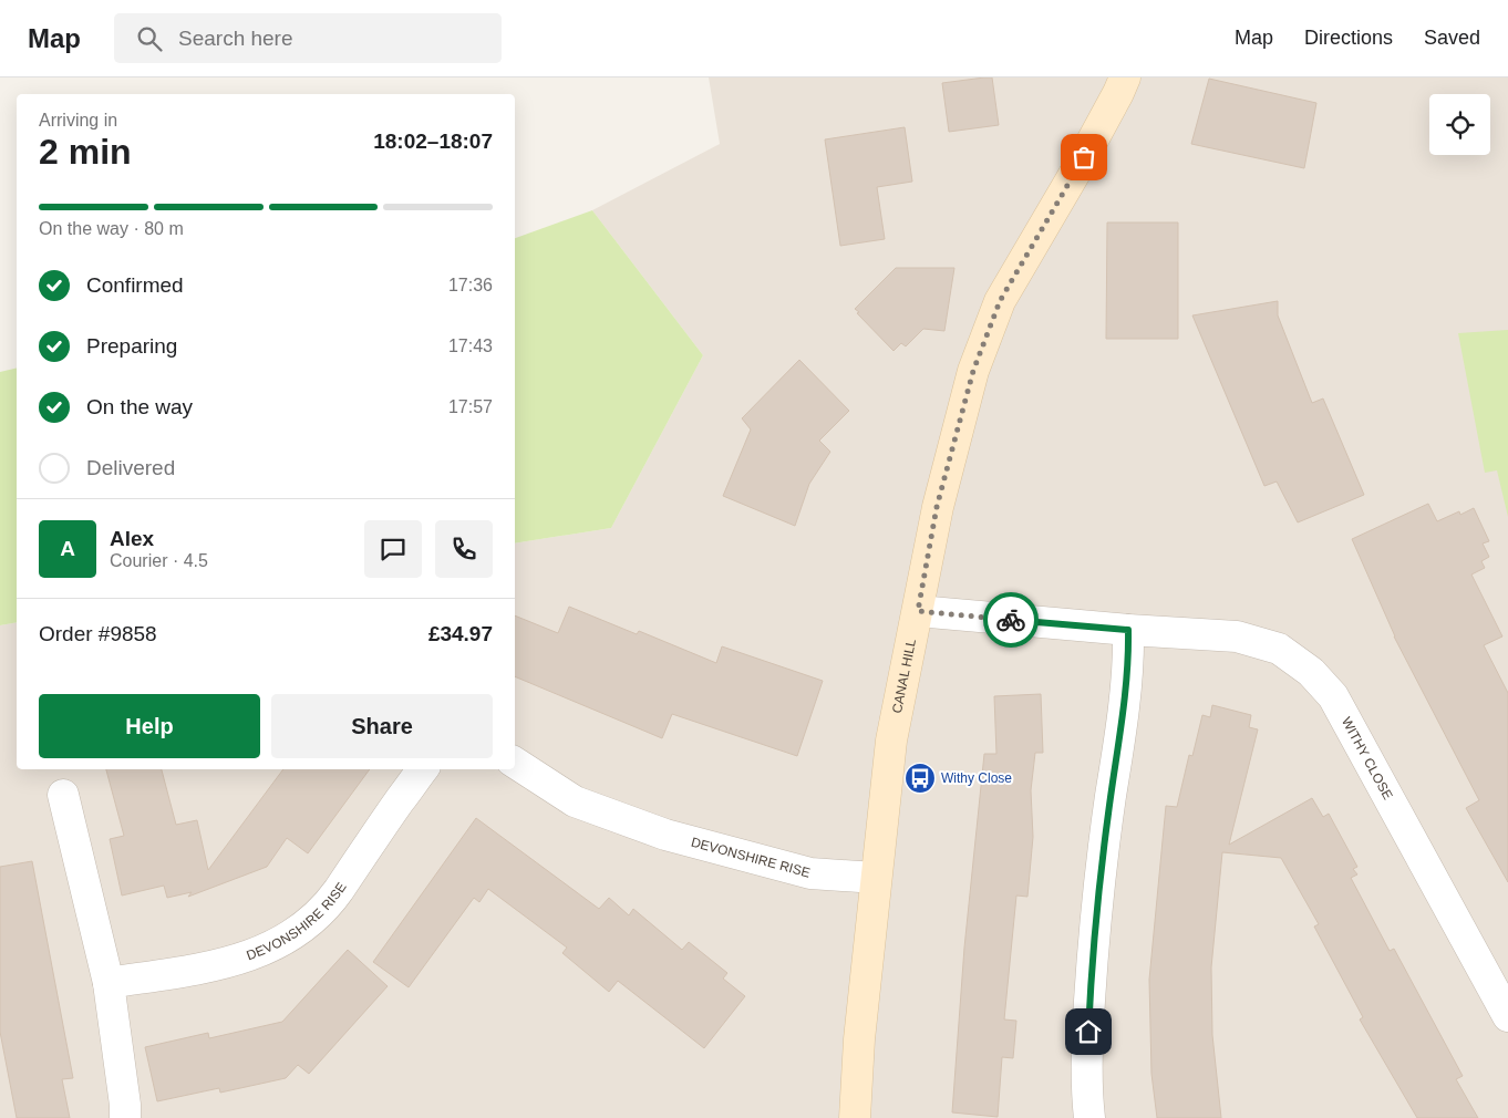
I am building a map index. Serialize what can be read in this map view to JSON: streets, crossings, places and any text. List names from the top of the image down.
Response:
{
  "streets": {
    "street": ["CANAL HILL", "WITHY CLOSE", "DEVONSHIRE RISE"]
  },
  "crossings": [
    ["CANAL HILL", "WITHY CLOSE"],
    ["CANAL HILL", "DEVONSHIRE RISE"]
  ],
  "places": {
    "bus stop": ["Withy Close"]
  },
  "page": {
    "header": "Map",
    "search": "Search here",
    "nav": ["Map", "Directions", "Saved"],
    "heading": ["2 min", "Arriving in", "18:02–18:07"],
    "panel": [
      "Alex",
      "Courier · 4.5",
      "Order #9858",
      "£34.97"
    ],
    "bar": "On the way · 80 m",
    "list": [
      ["Confirmed", "17:36"],
      ["Preparing", "17:43"],
      ["On the way", "17:57"],
      "Delivered"
    ],
    "round": "A",
    "buttons": ["Help", "Share"]
  }
}
